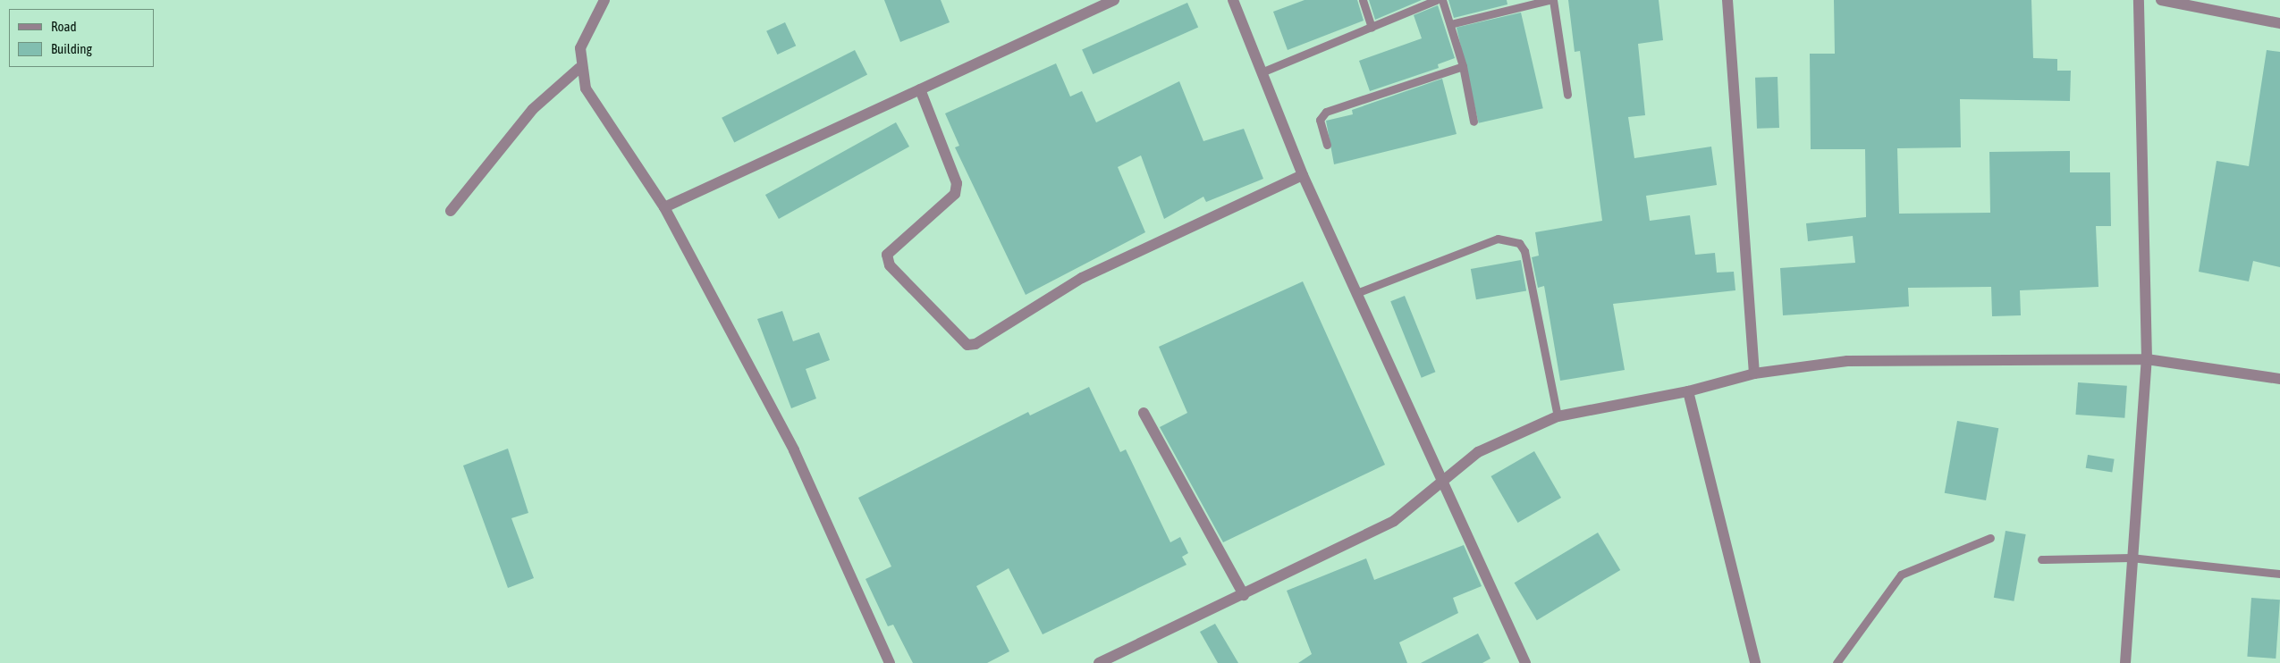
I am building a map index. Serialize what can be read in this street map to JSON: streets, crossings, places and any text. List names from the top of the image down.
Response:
{
  "legend": ["Road", "Building"]
}
